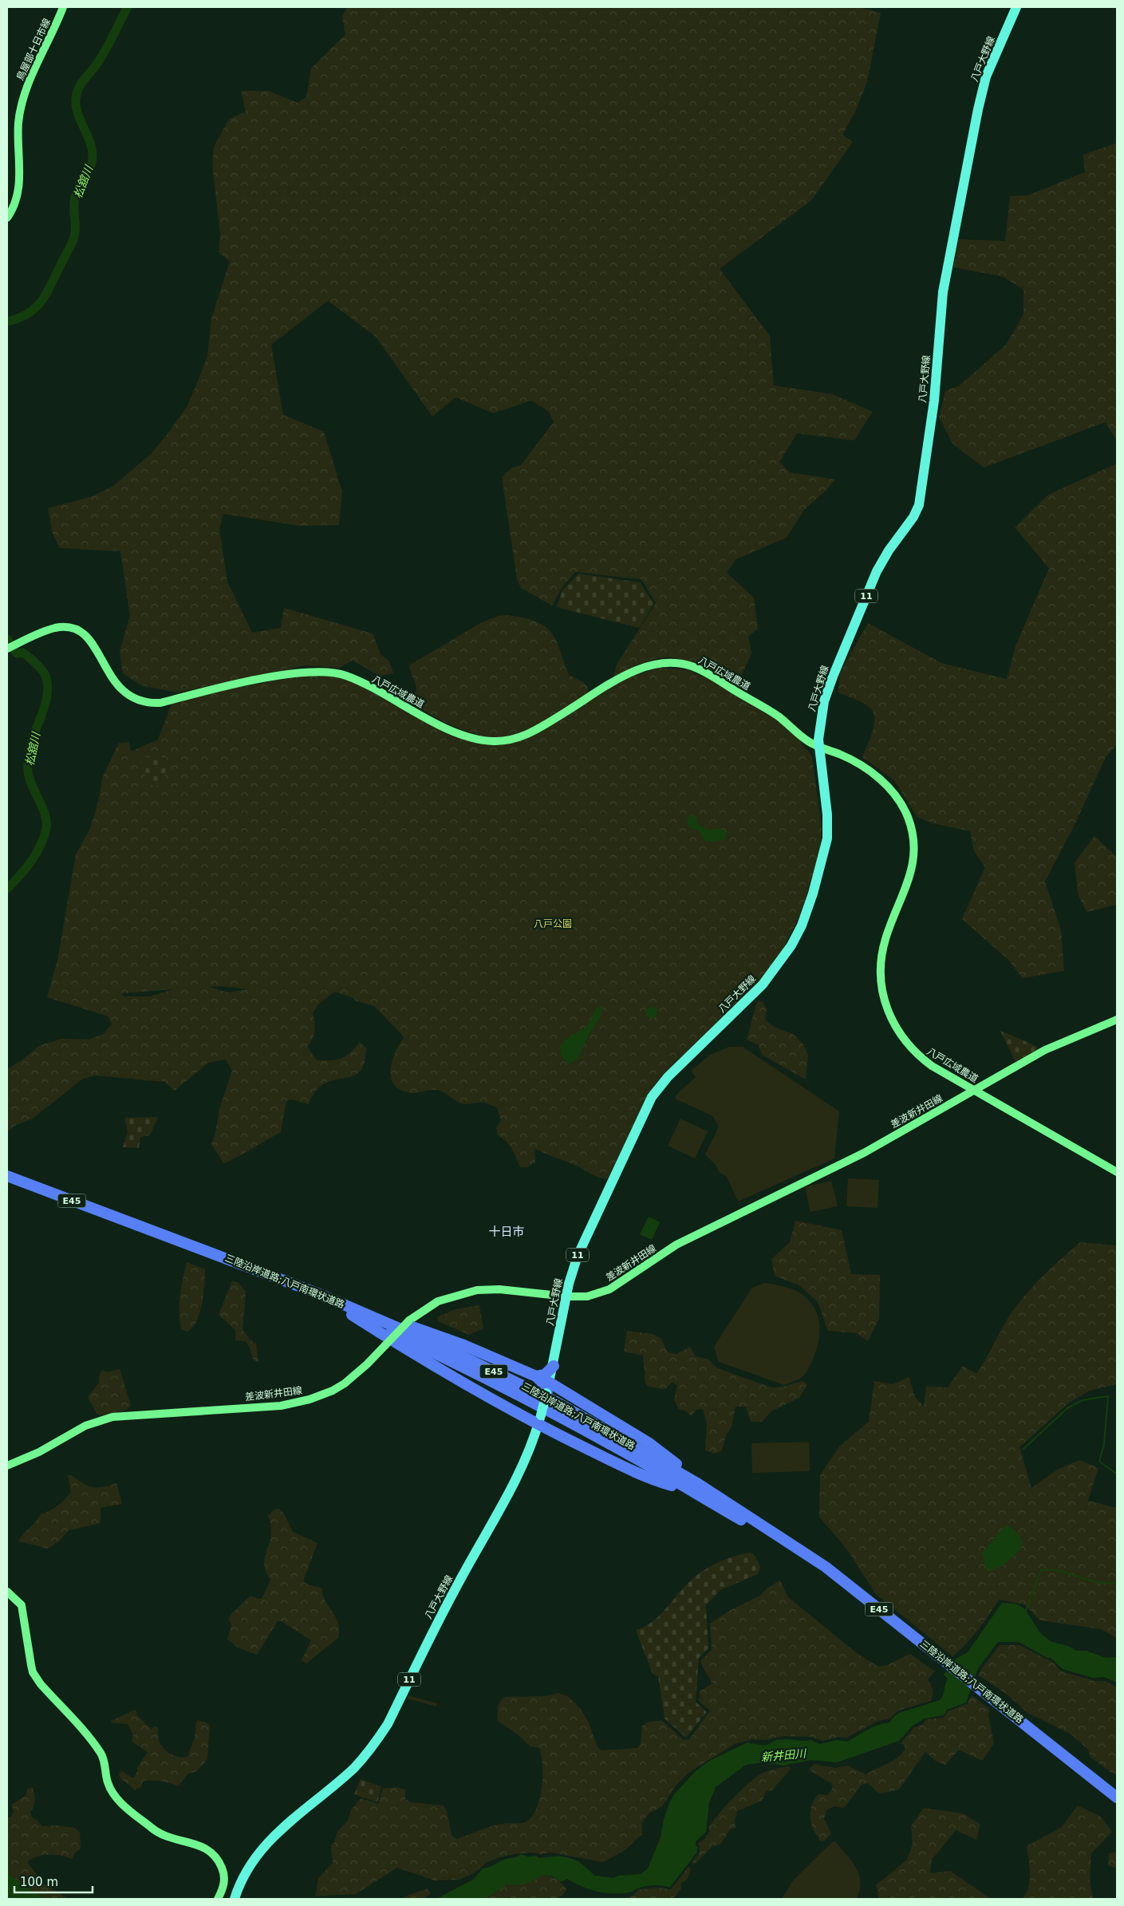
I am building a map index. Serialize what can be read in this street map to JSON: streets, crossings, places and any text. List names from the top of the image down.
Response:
{
  "streets": {
    "highway": ["E45", "三陸沿岸道路;八戸南環状道路"],
    "main road": ["八戸大野線", "11"],
    "street": ["鳥屋部十日市線", "八戸広域農道", "差波新井田線"]
  },
  "crossings": [
    ["八戸大野線", "八戸広域農道"],
    ["八戸大野線", "差波新井田線"],
    ["八戸広域農道", "差波新井田線"]
  ],
  "districts": ["十日市"],
  "water": ["松舘川", "新井田川"],
  "parks": ["八戸公園"],
  "scale_bar": "100 m"
}
